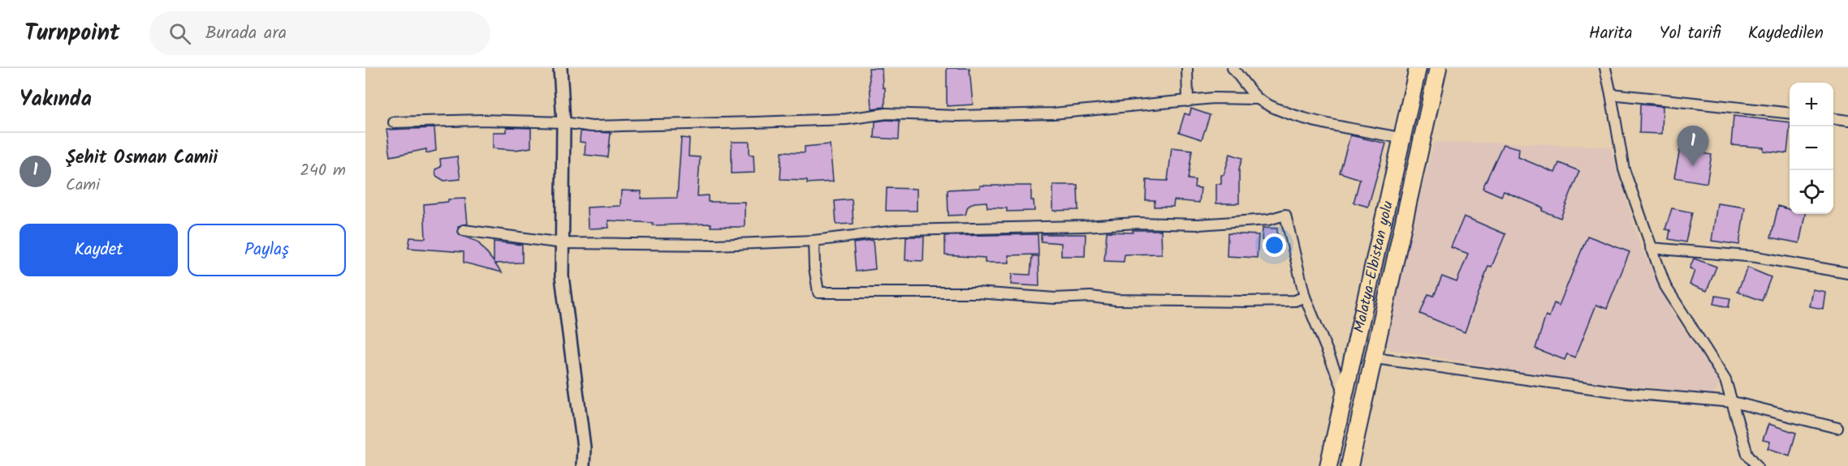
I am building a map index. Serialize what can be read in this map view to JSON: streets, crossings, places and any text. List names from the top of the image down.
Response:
{
  "streets": {
    "main road": ["Malatya-Elbistan yolu"]
  },
  "page": {
    "header": "Turnpoint",
    "search": "Burada ara",
    "nav": ["Harita", "Yol tarifi", "Kaydedilen"],
    "heading": "Yakında",
    "map_buttons": ["+", "−"],
    "pins": "1",
    "list": [
      {
        "mark": "1",
        "name": "Şehit Osman Camii",
        "note": "Cami",
        "value": "240 m"
      }
    ],
    "buttons": ["Kaydet", "Paylaş"]
  }
}
